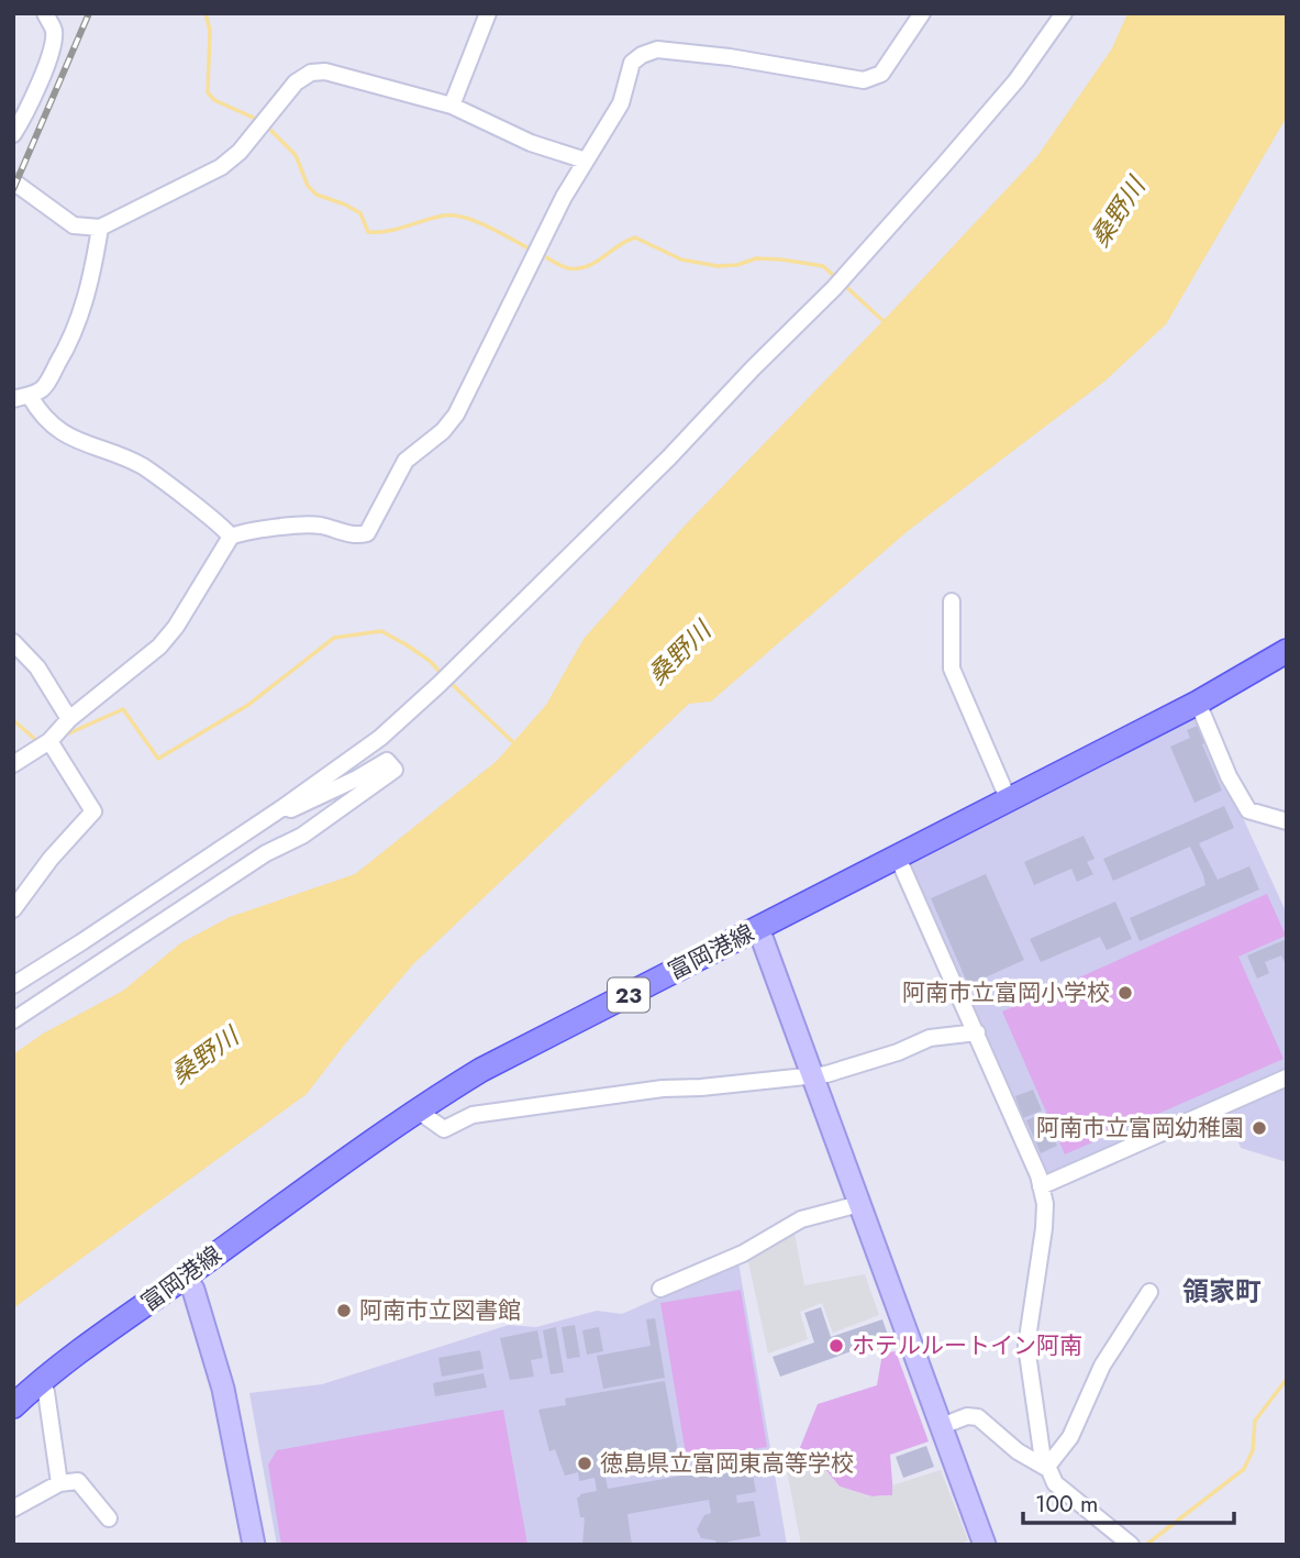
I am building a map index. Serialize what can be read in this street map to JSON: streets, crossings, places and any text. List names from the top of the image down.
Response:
{
  "streets": {
    "main road": ["富岡港線", "23"]
  },
  "districts": ["領家町"],
  "water": ["桑野川"],
  "places": [
    "阿南市立富岡小学校",
    "阿南市立富岡幼稚園",
    "阿南市立図書館",
    "ホテルルートイン阿南",
    "徳島県立富岡東高等学校"
  ],
  "scale_bar": "100 m"
}
